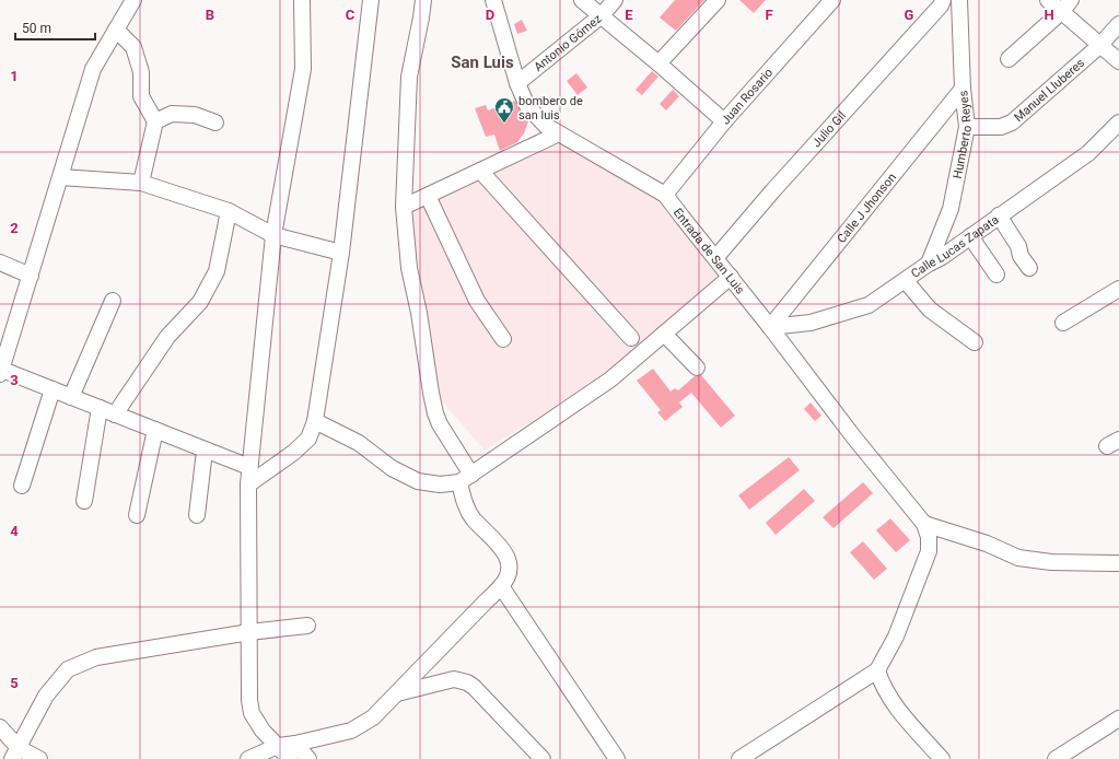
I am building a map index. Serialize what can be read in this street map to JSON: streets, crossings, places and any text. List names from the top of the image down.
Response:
{
  "streets": {
    "street": [
      "Antonio Gómez",
      "Manuel Lluberes",
      "Juan Rosario",
      "Julio Gil",
      "Humberto Reyes",
      "Calle J Jhonson",
      "Calle Lucas Zapata",
      "Entrada de San Luis"
    ]
  },
  "crossings": [
    ["Antonio Gómez", "Entrada de San Luis"],
    ["Manuel Lluberes", "Humberto Reyes"],
    ["Juan Rosario", "Entrada de San Luis"],
    ["Julio Gil", "Entrada de San Luis"],
    ["Humberto Reyes", "Calle J Jhonson"],
    ["Humberto Reyes", "Calle Lucas Zapata"],
    ["Calle J Jhonson", "Calle Lucas Zapata"],
    ["Calle J Jhonson", "Entrada de San Luis"],
    ["Calle Lucas Zapata", "Entrada de San Luis"]
  ],
  "districts": ["San Luis"],
  "places": {
    "public building": ["bombero de san luis"]
  },
  "scale_bar": "50 m",
  "grid": {
    "columns": [
      "B",
      "C",
      "D",
      "E",
      "F",
      "G",
      "H"
    ],
    "rows": [
      "1",
      "2",
      "3",
      "4",
      "5"
    ]
  }
}
